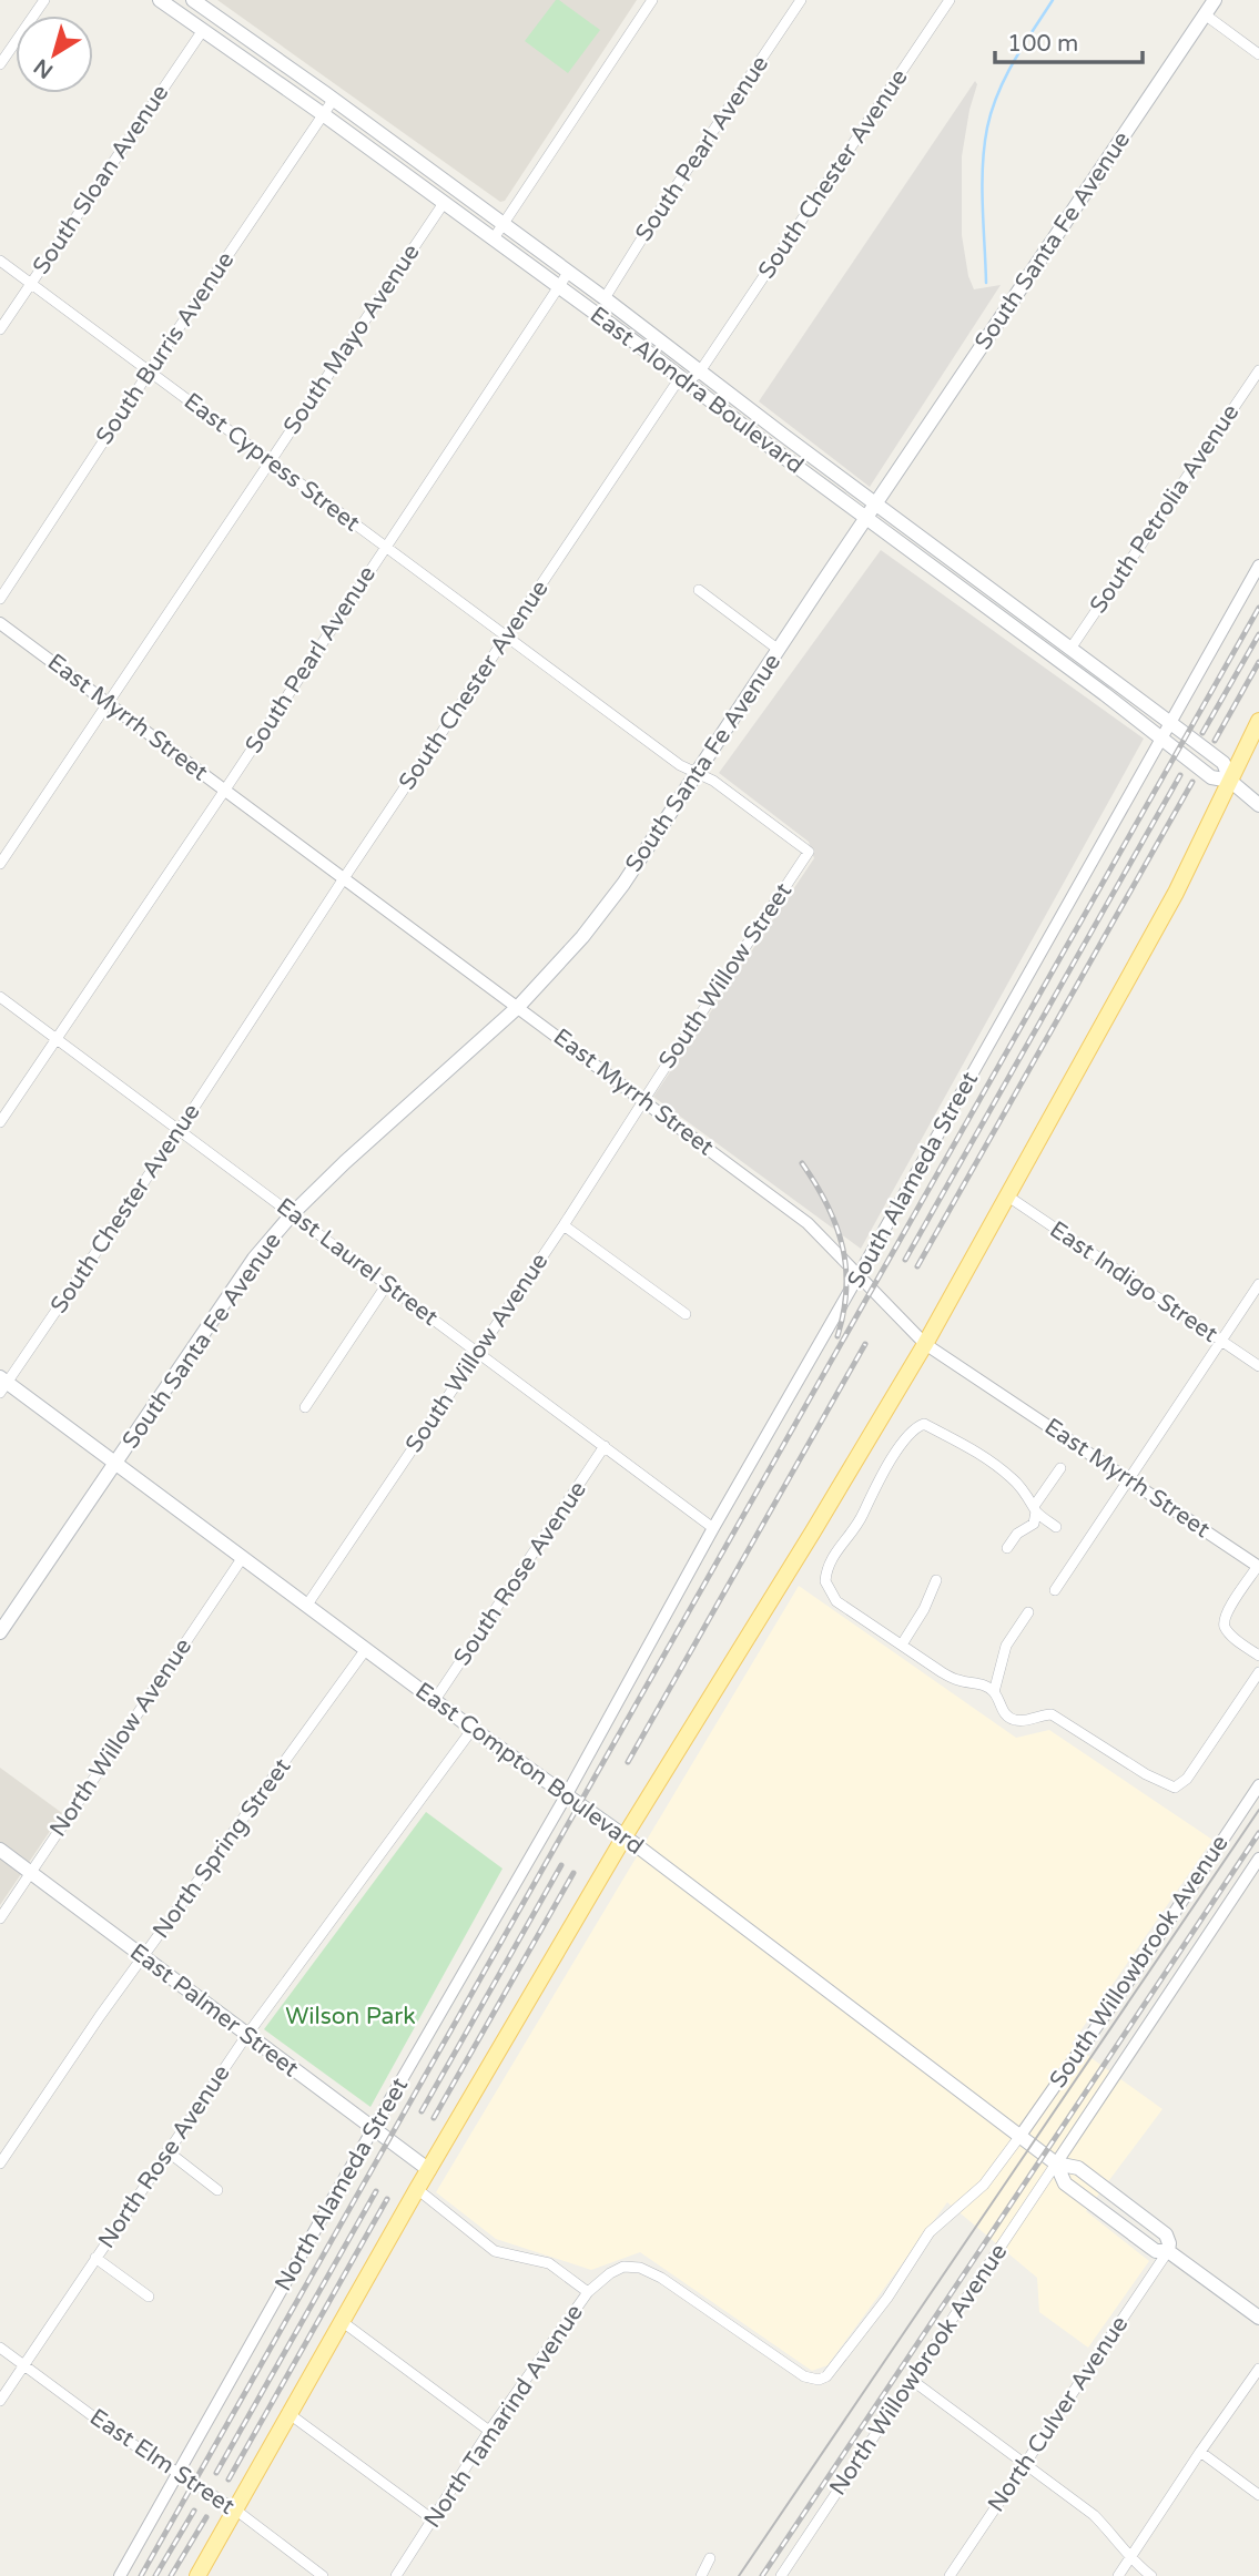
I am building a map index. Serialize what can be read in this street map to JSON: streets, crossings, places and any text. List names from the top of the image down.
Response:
{
  "streets": {
    "main road": [
      "South Santa Fe Avenue",
      "East Alondra Boulevard",
      "East Compton Boulevard",
      "East Palmer Street"
    ],
    "street": [
      "South Pearl Avenue",
      "South Chester Avenue",
      "South Sloan Avenue",
      "South Mayo Avenue",
      "South Burris Avenue",
      "East Cypress Street",
      "South Petrolia Avenue",
      "East Myrrh Street",
      "South Willow Street",
      "South Alameda Street",
      "East Laurel Street",
      "East Indigo Street",
      "South Willow Avenue",
      "South Rose Avenue",
      "North Willow Avenue",
      "North Spring Street",
      "South Willowbrook Avenue",
      "North Rose Avenue",
      "North Alameda Street",
      "North Willowbrook Avenue",
      "North Culver Avenue",
      "North Tamarind Avenue",
      "East Elm Street"
    ]
  },
  "crossings": [
    ["South Pearl Avenue", "East Alondra Boulevard"],
    ["South Pearl Avenue", "East Cypress Street"],
    ["South Pearl Avenue", "East Myrrh Street"],
    ["South Pearl Avenue", "East Laurel Street"],
    ["South Chester Avenue", "East Alondra Boulevard"],
    ["South Chester Avenue", "East Cypress Street"],
    ["South Chester Avenue", "East Myrrh Street"],
    ["South Chester Avenue", "East Laurel Street"],
    ["South Chester Avenue", "East Compton Boulevard"],
    ["South Sloan Avenue", "East Alondra Boulevard"],
    ["South Sloan Avenue", "East Cypress Street"],
    ["South Santa Fe Avenue", "East Alondra Boulevard"],
    ["South Santa Fe Avenue", "East Cypress Street"],
    ["South Santa Fe Avenue", "East Myrrh Street"],
    ["South Santa Fe Avenue", "East Laurel Street"],
    ["South Santa Fe Avenue", "East Compton Boulevard"],
    ["South Mayo Avenue", "East Alondra Boulevard"],
    ["South Mayo Avenue", "East Cypress Street"],
    ["South Mayo Avenue", "East Myrrh Street"],
    ["South Burris Avenue", "East Alondra Boulevard"],
    ["South Burris Avenue", "East Cypress Street"],
    ["East Alondra Boulevard", "South Petrolia Avenue"],
    ["East Alondra Boulevard", "South Alameda Street"],
    ["East Cypress Street", "South Willow Street"],
    ["East Myrrh Street", "South Willow Street"],
    ["East Myrrh Street", "South Alameda Street"],
    ["East Myrrh Street", "South Willow Avenue"],
    ["South Willow Street", "South Willow Avenue"],
    ["South Alameda Street", "East Laurel Street"],
    ["South Alameda Street", "East Compton Boulevard"],
    ["South Alameda Street", "North Alameda Street"],
    ["East Laurel Street", "South Willow Avenue"],
    ["East Laurel Street", "South Rose Avenue"],
    ["South Willow Avenue", "East Compton Boulevard"],
    ["South Rose Avenue", "East Compton Boulevard"],
    ["North Willow Avenue", "East Compton Boulevard"],
    ["North Willow Avenue", "East Palmer Street"],
    ["East Compton Boulevard", "North Spring Street"],
    ["East Compton Boulevard", "South Willowbrook Avenue"],
    ["East Compton Boulevard", "North Rose Avenue"],
    ["East Compton Boulevard", "North Alameda Street"],
    ["East Compton Boulevard", "North Willowbrook Avenue"],
    ["East Compton Boulevard", "North Tamarind Avenue"],
    ["North Spring Street", "East Palmer Street"],
    ["South Willowbrook Avenue", "North Willowbrook Avenue"],
    ["South Willowbrook Avenue", "North Tamarind Avenue"],
    ["East Palmer Street", "North Rose Avenue"],
    ["East Palmer Street", "North Alameda Street"],
    ["North Rose Avenue", "East Elm Street"],
    ["North Alameda Street", "East Elm Street"]
  ],
  "parks": ["Wilson Park"],
  "scale_bar": "100 m",
  "north": "bottom left"
}
